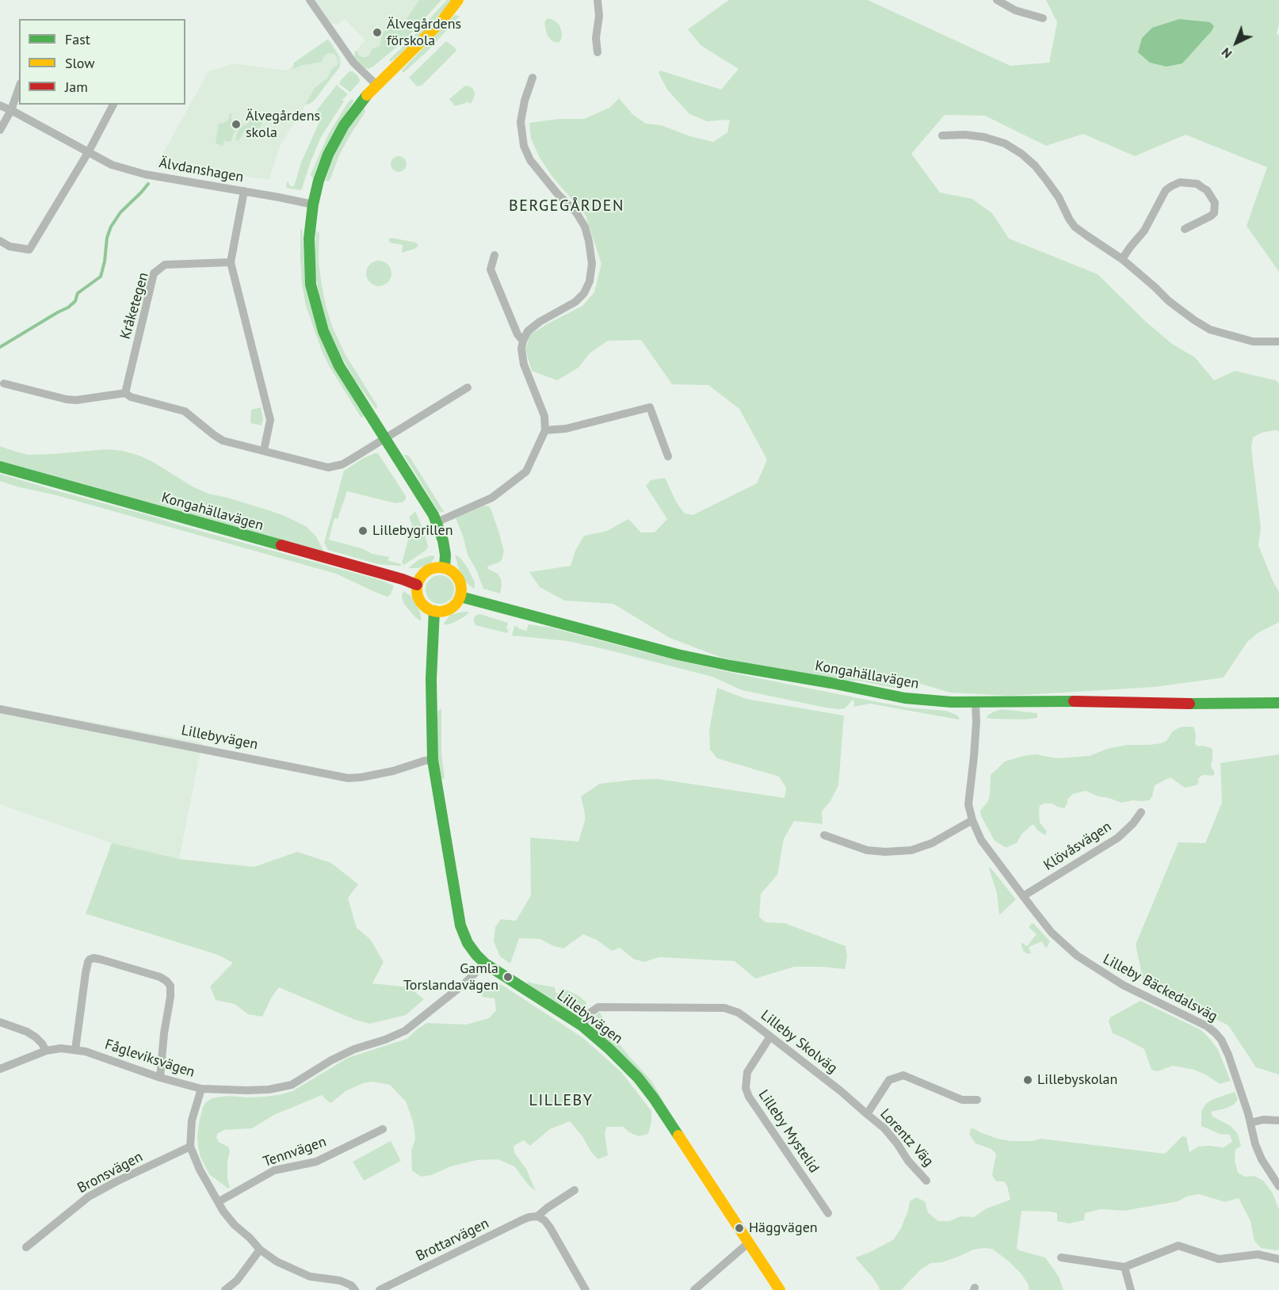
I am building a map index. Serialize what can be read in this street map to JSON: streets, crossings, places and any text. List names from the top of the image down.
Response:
{
  "streets": {
    "street": [
      "Älvdanshagen",
      "Kråketegen",
      "Kongahällavägen",
      "Lillebyvägen",
      "Klövåsvägen",
      "Lilleby Bäckedalsväg",
      "Lilleby Skolväg",
      "Fågleviksvägen",
      "Lilleby Mystelid",
      "Lorentz Väg",
      "Tennvägen",
      "Bronsvägen",
      "Brottarvägen"
    ]
  },
  "crossings": [
    ["Kongahällavägen", "Lillebyvägen"],
    ["Kongahällavägen", "Lilleby Bäckedalsväg"],
    ["Lillebyvägen", "Lilleby Skolväg"],
    ["Lillebyvägen", "Fågleviksvägen"],
    ["Klövåsvägen", "Lilleby Bäckedalsväg"],
    ["Lilleby Skolväg", "Lilleby Mystelid"],
    ["Lilleby Skolväg", "Lorentz Väg"]
  ],
  "districts": ["BERGEGÅRDEN", "LILLEBY"],
  "places": [
    "Älvegårdens förskola",
    "Älvegårdens skola",
    "Lillebygrillen",
    "Gamla Torslandavägen",
    "Lillebyskolan",
    "Häggvägen"
  ],
  "legend": ["Fast", "Slow", "Jam"],
  "north": "bottom left"
}
